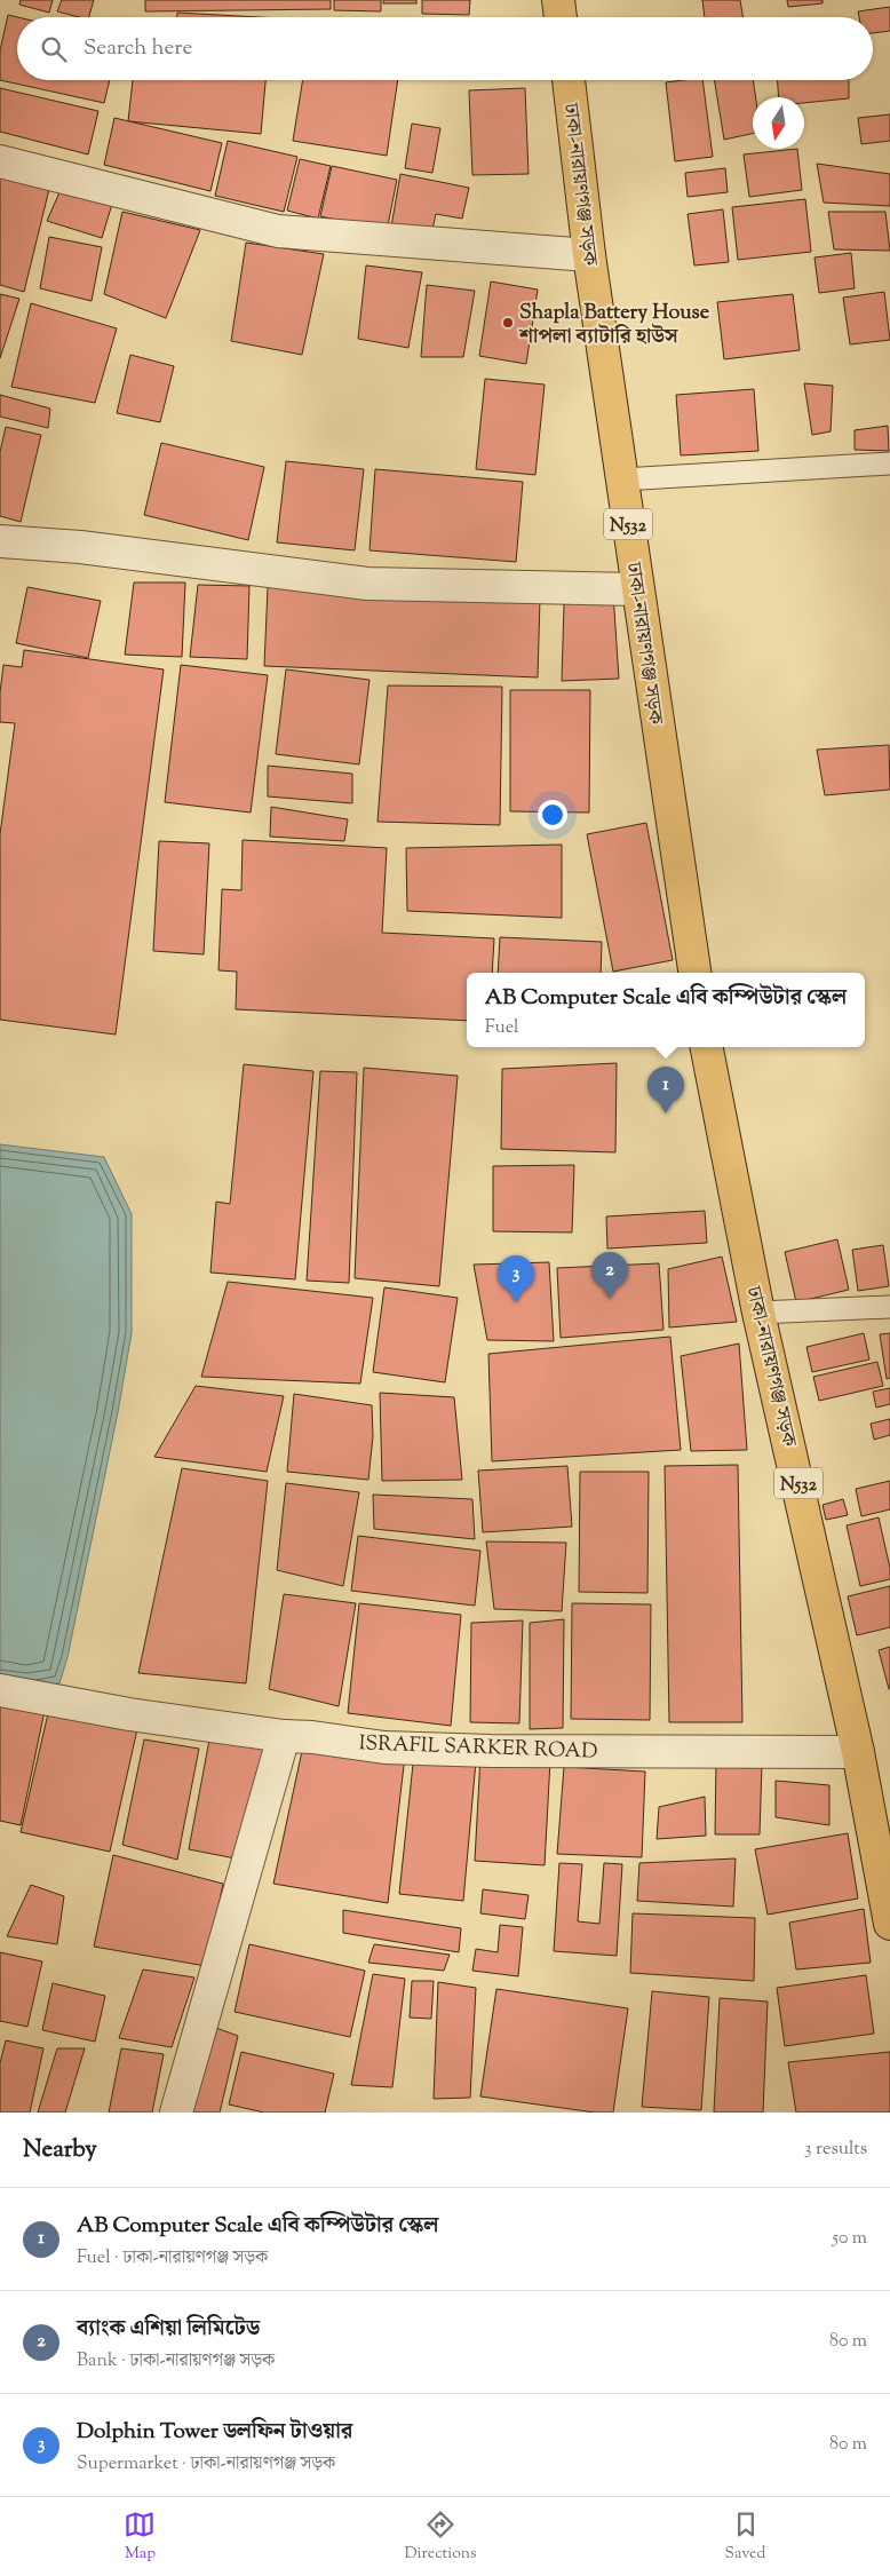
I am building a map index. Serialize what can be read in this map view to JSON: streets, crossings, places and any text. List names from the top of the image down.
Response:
{
  "streets": {
    "highway": ["ঢাকা-নারায়ণগঞ্জ সড়ক", "N532"],
    "street": ["ISRAFIL SARKER ROAD"]
  },
  "crossings": [
    ["ঢাকা-নারায়ণগঞ্জ সড়ক", "ISRAFIL SARKER ROAD"]
  ],
  "places": ["Shapla Battery House শাপলা ব্যাটারি হাউস"],
  "north": "bottom",
  "page": {
    "search": "Search here",
    "popup": ["AB Computer Scale এবি কম্পিউটার স্কেল", "Fuel"],
    "pins": ["1", "2", "3"],
    "heading": ["Nearby", "3 results"],
    "list": [
      {
        "mark": "1",
        "name": "AB Computer Scale এবি কম্পিউটার স্কেল",
        "note": "Fuel · ঢাকা-নারায়ণগঞ্জ সড়ক",
        "value": "50 m"
      },
      {
        "mark": "2",
        "name": "ব্যাংক এশিয়া লিমিটেড",
        "note": "Bank · ঢাকা-নারায়ণগঞ্জ সড়ক",
        "value": "80 m"
      },
      {
        "mark": "3",
        "name": "Dolphin Tower ডলফিন টাওয়ার",
        "note": "Supermarket · ঢাকা-নারায়ণগঞ্জ সড়ক",
        "value": "80 m"
      }
    ],
    "nav": ["Map", "Directions", "Saved"]
  }
}
